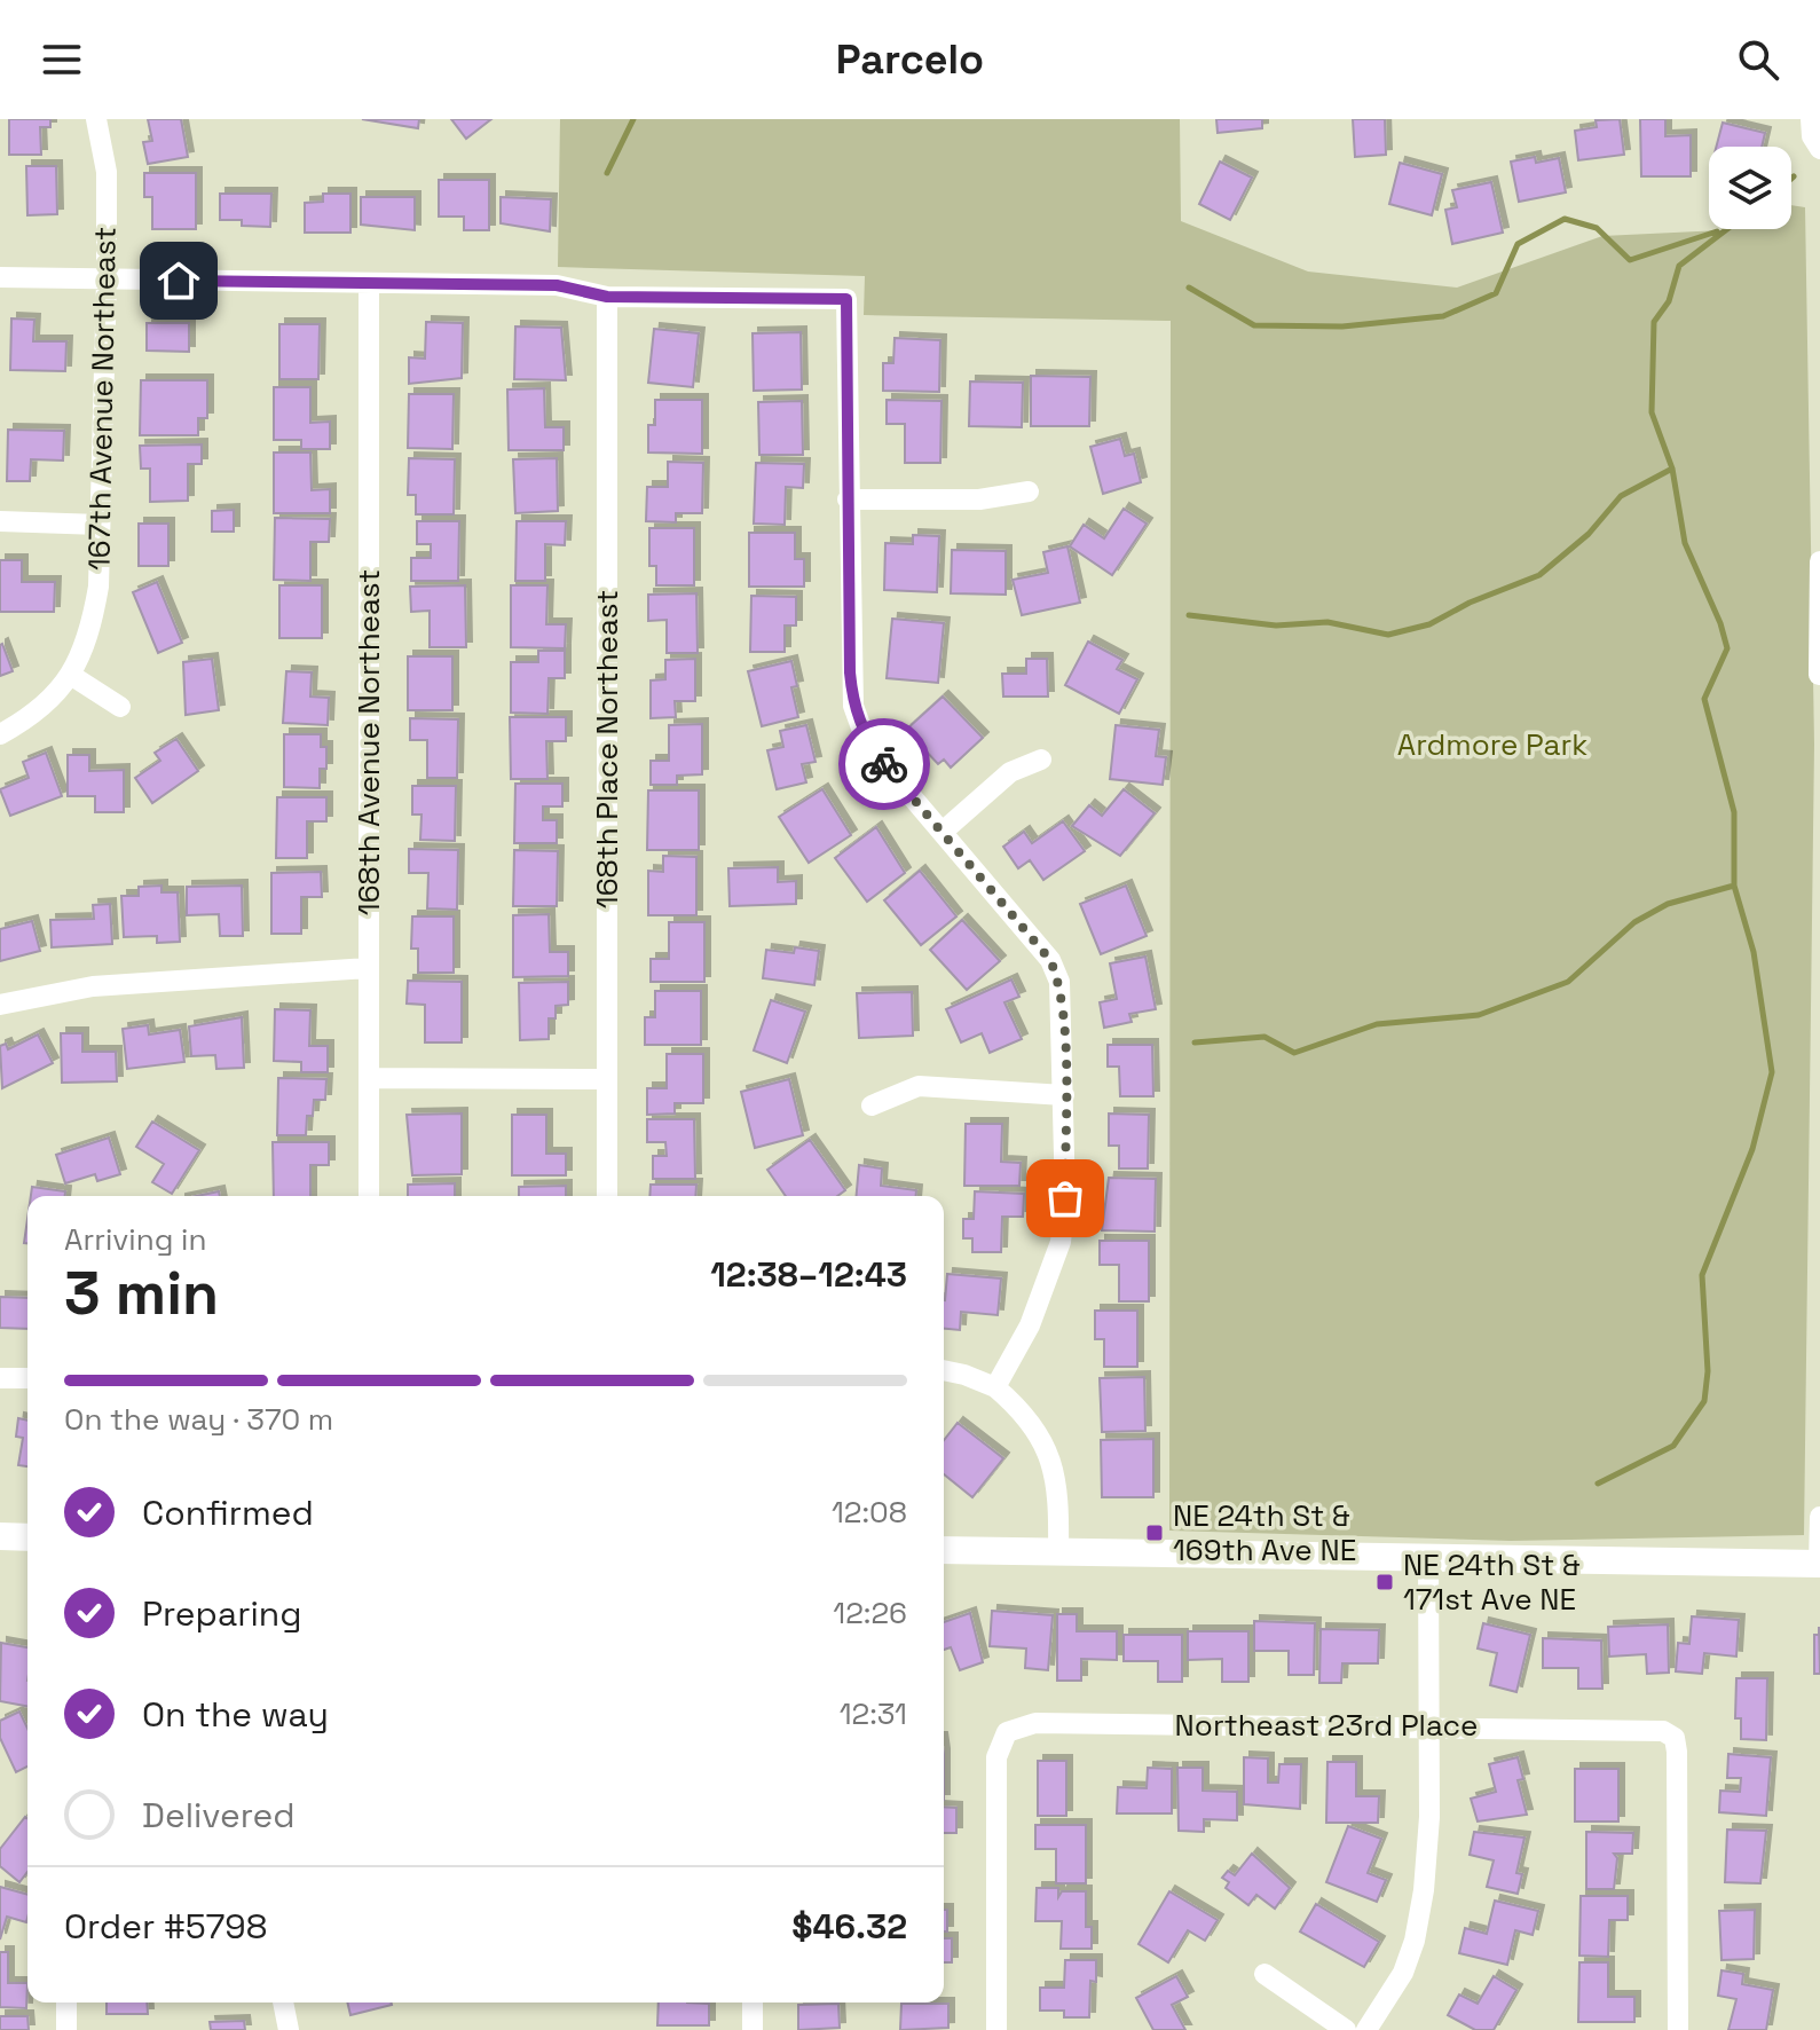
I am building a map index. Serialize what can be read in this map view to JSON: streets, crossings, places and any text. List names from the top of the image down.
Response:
{
  "streets": {
    "street": [
      "167th Avenue Northeast",
      "168th Avenue Northeast",
      "168th Place Northeast",
      "Northeast 23rd Place"
    ]
  },
  "parks": ["Ardmore Park"],
  "places": {
    "transit": ["NE 24th St & 169th Ave NE", "NE 24th St & 171st Ave NE"]
  },
  "page": {
    "header": "Parcelo",
    "heading": ["3 min", "Arriving in", "12:38–12:43"],
    "panel": ["Order #5798", "$46.32"],
    "bar": "On the way · 370 m",
    "list": [
      ["Confirmed", "12:08"],
      ["Preparing", "12:26"],
      ["On the way", "12:31"],
      "Delivered"
    ]
  }
}
